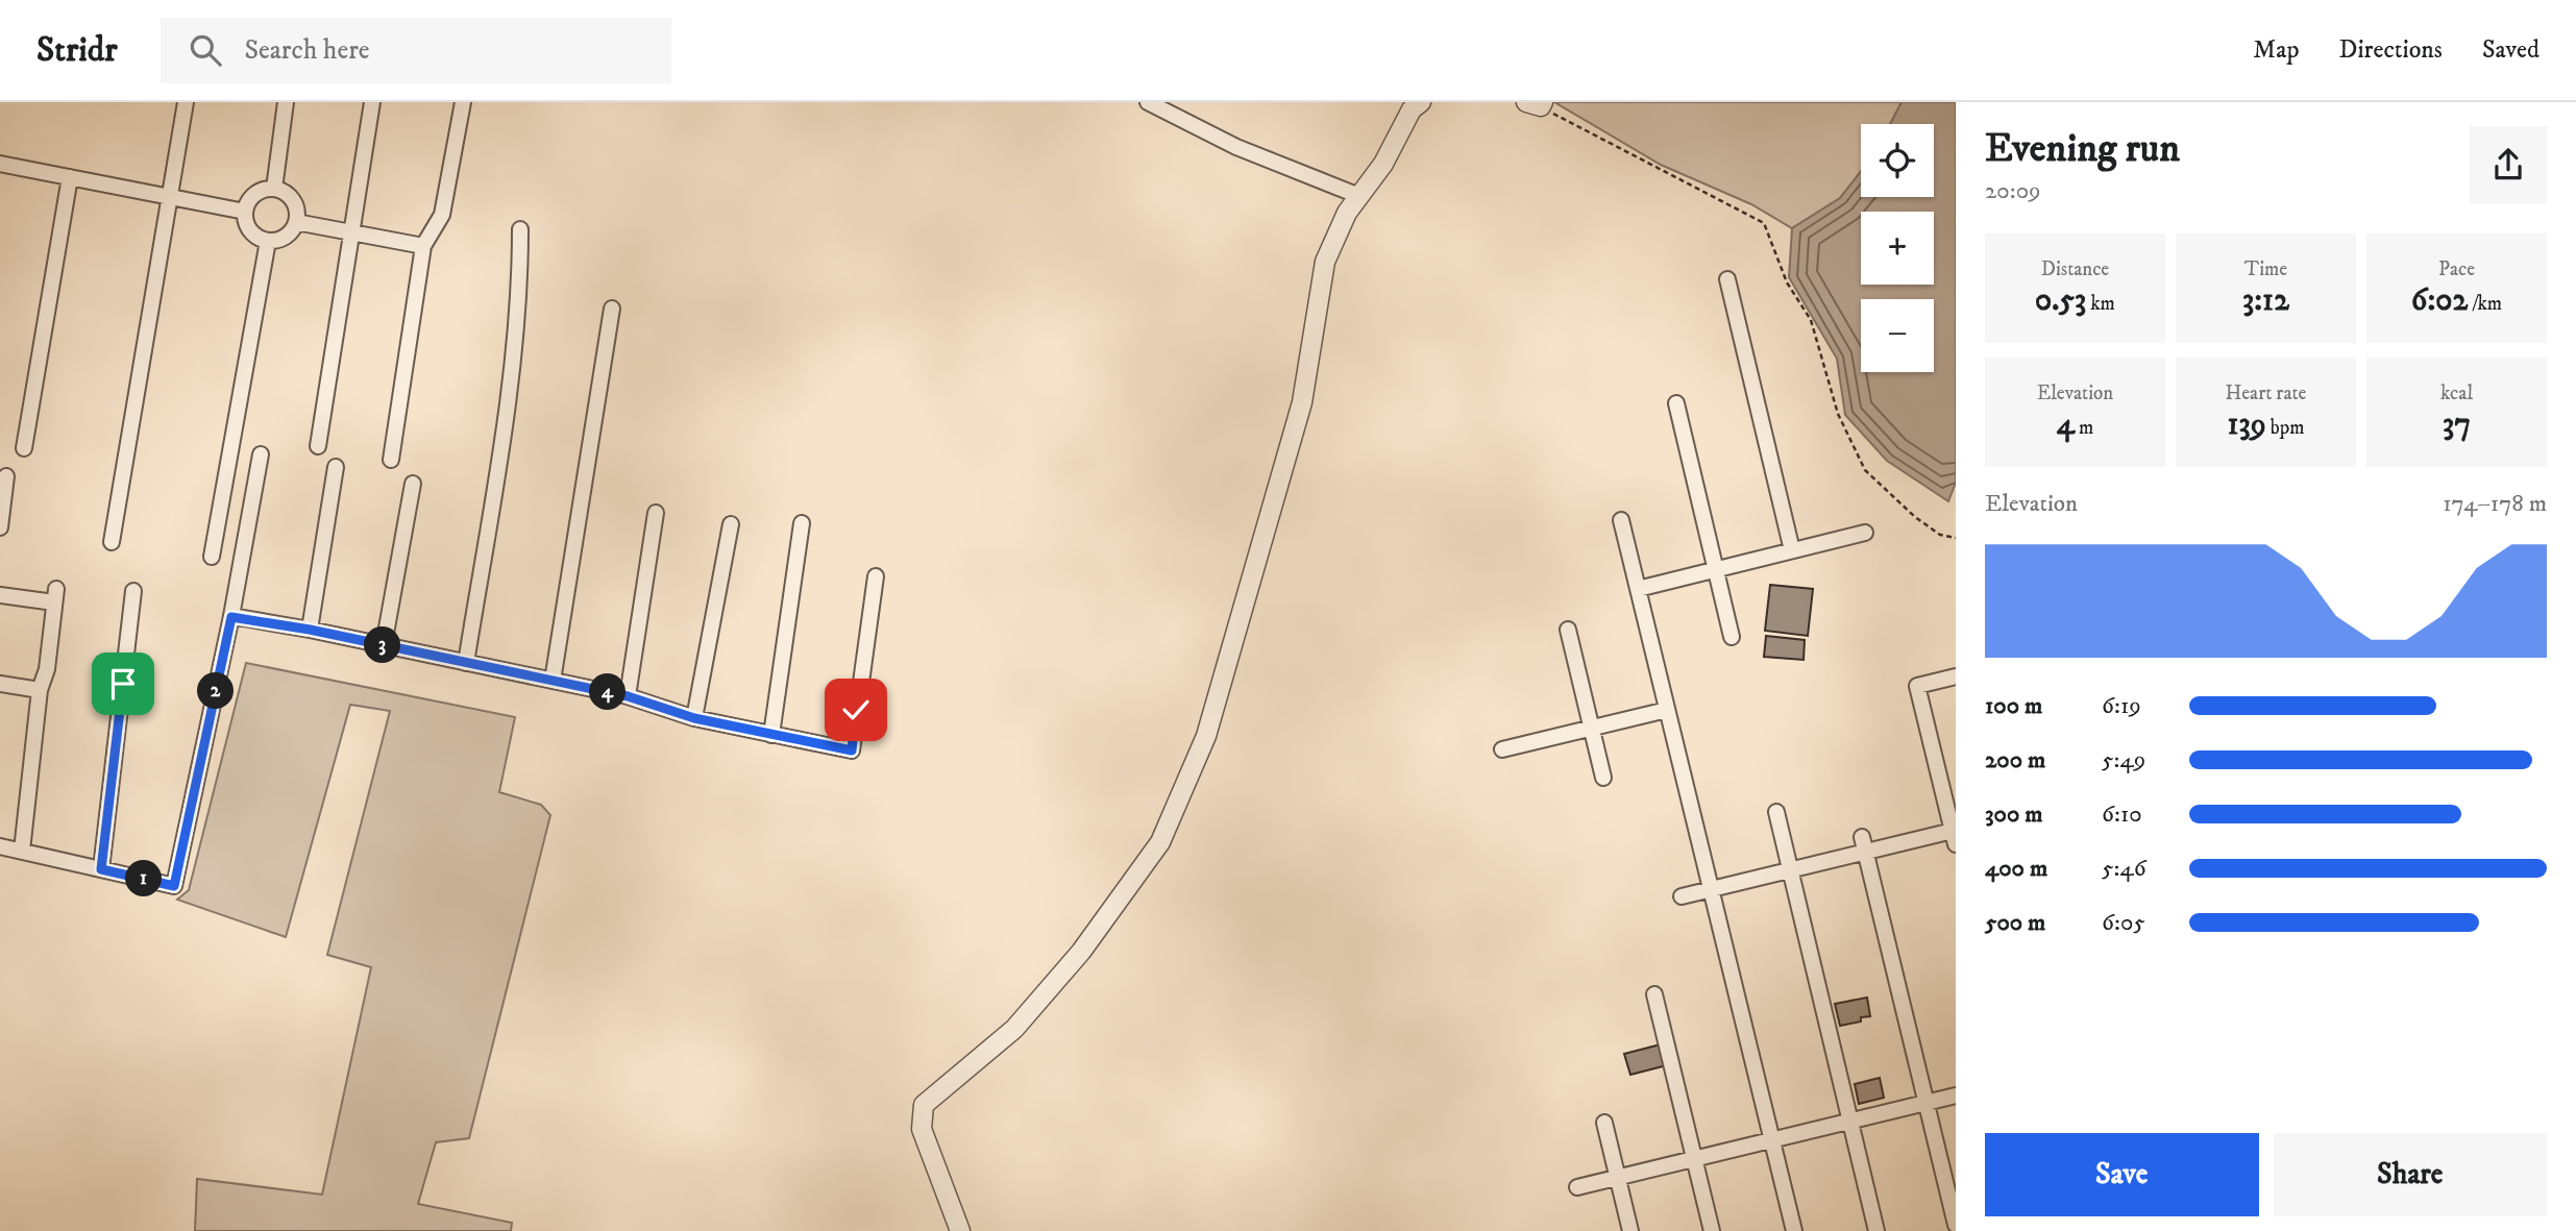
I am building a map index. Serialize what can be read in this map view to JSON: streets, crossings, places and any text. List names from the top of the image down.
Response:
{
  "page": {
    "header": "Stridr",
    "search": "Search here",
    "nav": ["Map", "Directions", "Saved"],
    "heading": ["Evening run", "20:09"],
    "map_buttons": ["+", "−"],
    "stats": [
      ["Distance", "0.53 km"],
      ["Time", "3:12"],
      ["Pace", "6:02 /km"],
      ["Elevation", "4 m"],
      ["Heart rate", "139 bpm"],
      ["kcal", "37"]
    ],
    "chart": ["Elevation", "174–178 m"],
    "pins": [
      "3",
      "2",
      "4",
      "1"
    ],
    "list": [
      {
        "name": "100 m",
        "note": "6:19"
      },
      {
        "name": "200 m",
        "note": "5:49"
      },
      {
        "name": "300 m",
        "note": "6:10"
      },
      {
        "name": "400 m",
        "note": "5:46"
      },
      {
        "name": "500 m",
        "note": "6:05"
      }
    ],
    "buttons": ["Save", "Share"]
  }
}
